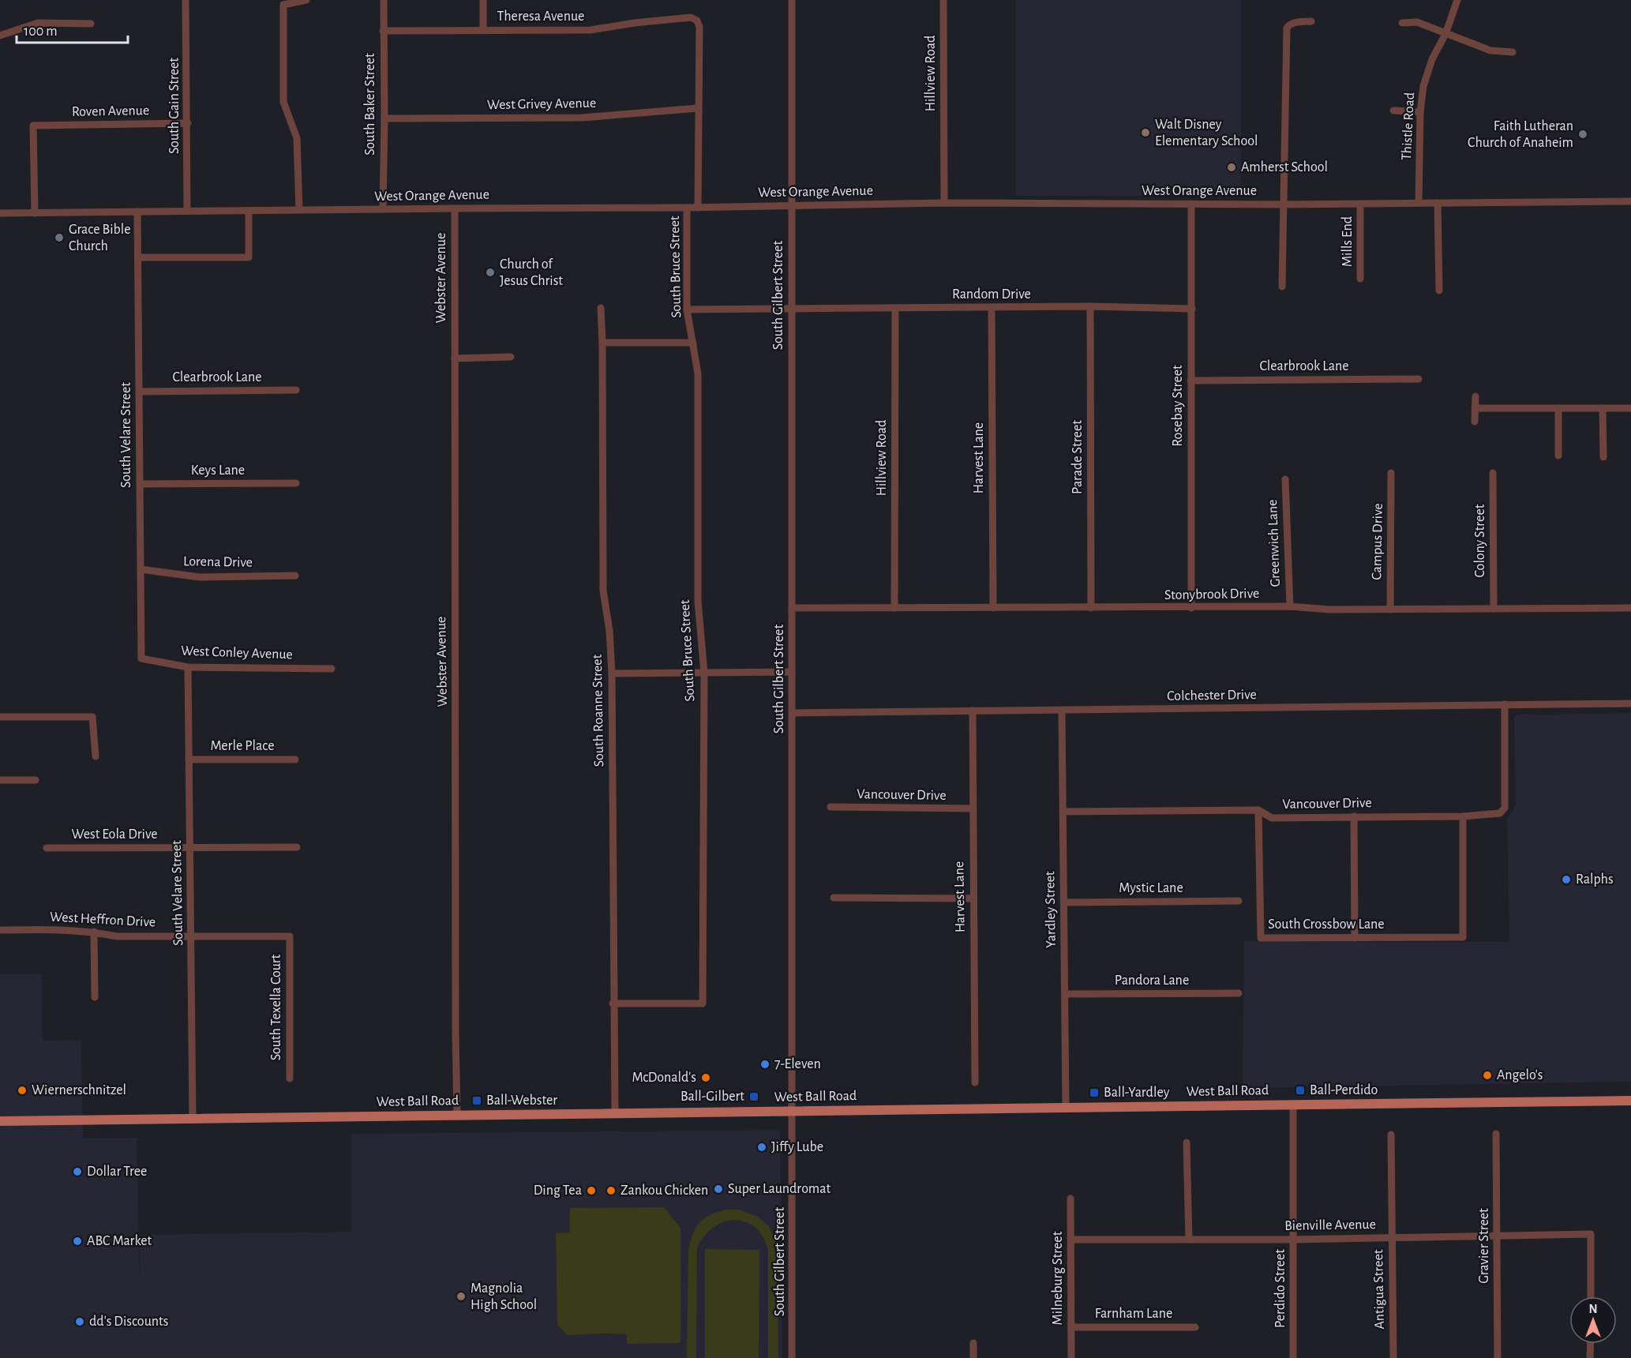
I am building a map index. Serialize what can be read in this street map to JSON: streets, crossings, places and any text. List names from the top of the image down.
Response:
{
  "streets": {
    "main road": ["West Ball Road"],
    "street": [
      "Theresa Avenue",
      "Hillview Road",
      "South Baker Street",
      "West Grivey Avenue",
      "South Gain Street",
      "Roven Avenue",
      "Thistle Road",
      "West Orange Avenue",
      "Mills End",
      "South Bruce Street",
      "Webster Avenue",
      "Random Drive",
      "South Gilbert Street",
      "Clearbrook Lane",
      "Rosebay Street",
      "South Velare Street",
      "Parade Street",
      "Harvest Lane",
      "Keys Lane",
      "Colony Street",
      "Campus Drive",
      "Greenwich Lane",
      "Lorena Drive",
      "Stonybrook Drive",
      "West Conley Avenue",
      "Colchester Drive",
      "South Roanne Street",
      "Merle Place",
      "Vancouver Drive",
      "West Eola Drive",
      "Mystic Lane",
      "Yardley Street",
      "West Heffron Drive",
      "South Crossbow Lane",
      "Pandora Lane",
      "South Texella Court",
      "Bienville Avenue",
      "Gravier Street",
      "Milneburg Street",
      "Perdido Street",
      "Antigua Street",
      "Farnham Lane"
    ]
  },
  "crossings": [
    ["Theresa Avenue", "South Baker Street"],
    ["Theresa Avenue", "South Bruce Street"],
    ["Hillview Road", "West Orange Avenue"],
    ["Hillview Road", "Random Drive"],
    ["Hillview Road", "Stonybrook Drive"],
    ["South Baker Street", "West Grivey Avenue"],
    ["South Baker Street", "West Orange Avenue"],
    ["West Grivey Avenue", "South Bruce Street"],
    ["South Gain Street", "Roven Avenue"],
    ["South Gain Street", "West Orange Avenue"],
    ["Roven Avenue", "West Orange Avenue"],
    ["Thistle Road", "West Orange Avenue"],
    ["West Orange Avenue", "Mills End"],
    ["West Orange Avenue", "South Bruce Street"],
    ["West Orange Avenue", "Webster Avenue"],
    ["West Orange Avenue", "South Gilbert Street"],
    ["West Orange Avenue", "Rosebay Street"],
    ["West Orange Avenue", "South Velare Street"],
    ["South Bruce Street", "Random Drive"],
    ["South Bruce Street", "South Roanne Street"],
    ["Webster Avenue", "West Ball Road"],
    ["Random Drive", "South Gilbert Street"],
    ["Random Drive", "Rosebay Street"],
    ["Random Drive", "Parade Street"],
    ["Random Drive", "Harvest Lane"],
    ["South Gilbert Street", "Stonybrook Drive"],
    ["South Gilbert Street", "Colchester Drive"],
    ["South Gilbert Street", "West Ball Road"],
    ["Clearbrook Lane", "Rosebay Street"],
    ["Clearbrook Lane", "South Velare Street"],
    ["Rosebay Street", "Stonybrook Drive"],
    ["South Velare Street", "Keys Lane"],
    ["South Velare Street", "Lorena Drive"],
    ["South Velare Street", "West Conley Avenue"],
    ["South Velare Street", "Merle Place"],
    ["South Velare Street", "West Eola Drive"],
    ["South Velare Street", "West Heffron Drive"],
    ["South Velare Street", "West Ball Road"],
    ["Parade Street", "Stonybrook Drive"],
    ["Harvest Lane", "Stonybrook Drive"],
    ["Harvest Lane", "Colchester Drive"],
    ["Harvest Lane", "Vancouver Drive"],
    ["Colony Street", "Stonybrook Drive"],
    ["Campus Drive", "Stonybrook Drive"],
    ["Greenwich Lane", "Stonybrook Drive"],
    ["Colchester Drive", "Vancouver Drive"],
    ["Colchester Drive", "Yardley Street"],
    ["South Roanne Street", "West Ball Road"],
    ["Vancouver Drive", "Yardley Street"],
    ["Vancouver Drive", "South Crossbow Lane"],
    ["Mystic Lane", "Yardley Street"],
    ["Yardley Street", "Pandora Lane"],
    ["Yardley Street", "West Ball Road"],
    ["West Heffron Drive", "South Texella Court"],
    ["West Ball Road", "Perdido Street"],
    ["Bienville Avenue", "Gravier Street"],
    ["Bienville Avenue", "Milneburg Street"],
    ["Bienville Avenue", "Perdido Street"],
    ["Bienville Avenue", "Antigua Street"],
    ["Milneburg Street", "Farnham Lane"]
  ],
  "places": {
    "other": [
      "Walt Disney Elementary School",
      "Faith Lutheran Church of Anaheim",
      "Amherst School",
      "Grace Bible Church",
      "Church of Jesus Christ",
      "Ralphs",
      "7-Eleven",
      "Angelo's",
      "McDonald's",
      "Wiernerschnitzel",
      "Jiffy Lube",
      "Dollar Tree",
      "Super Laundromat",
      "Ding Tea",
      "Zankou Chicken",
      "ABC Market",
      "Magnolia High School",
      "dd's Discounts"
    ],
    "transit": [
      "Ball-Perdido",
      "Ball-Yardley",
      "Ball-Gilbert",
      "Ball-Webster"
    ]
  },
  "scale_bar": "100 m",
  "north": "top"
}
